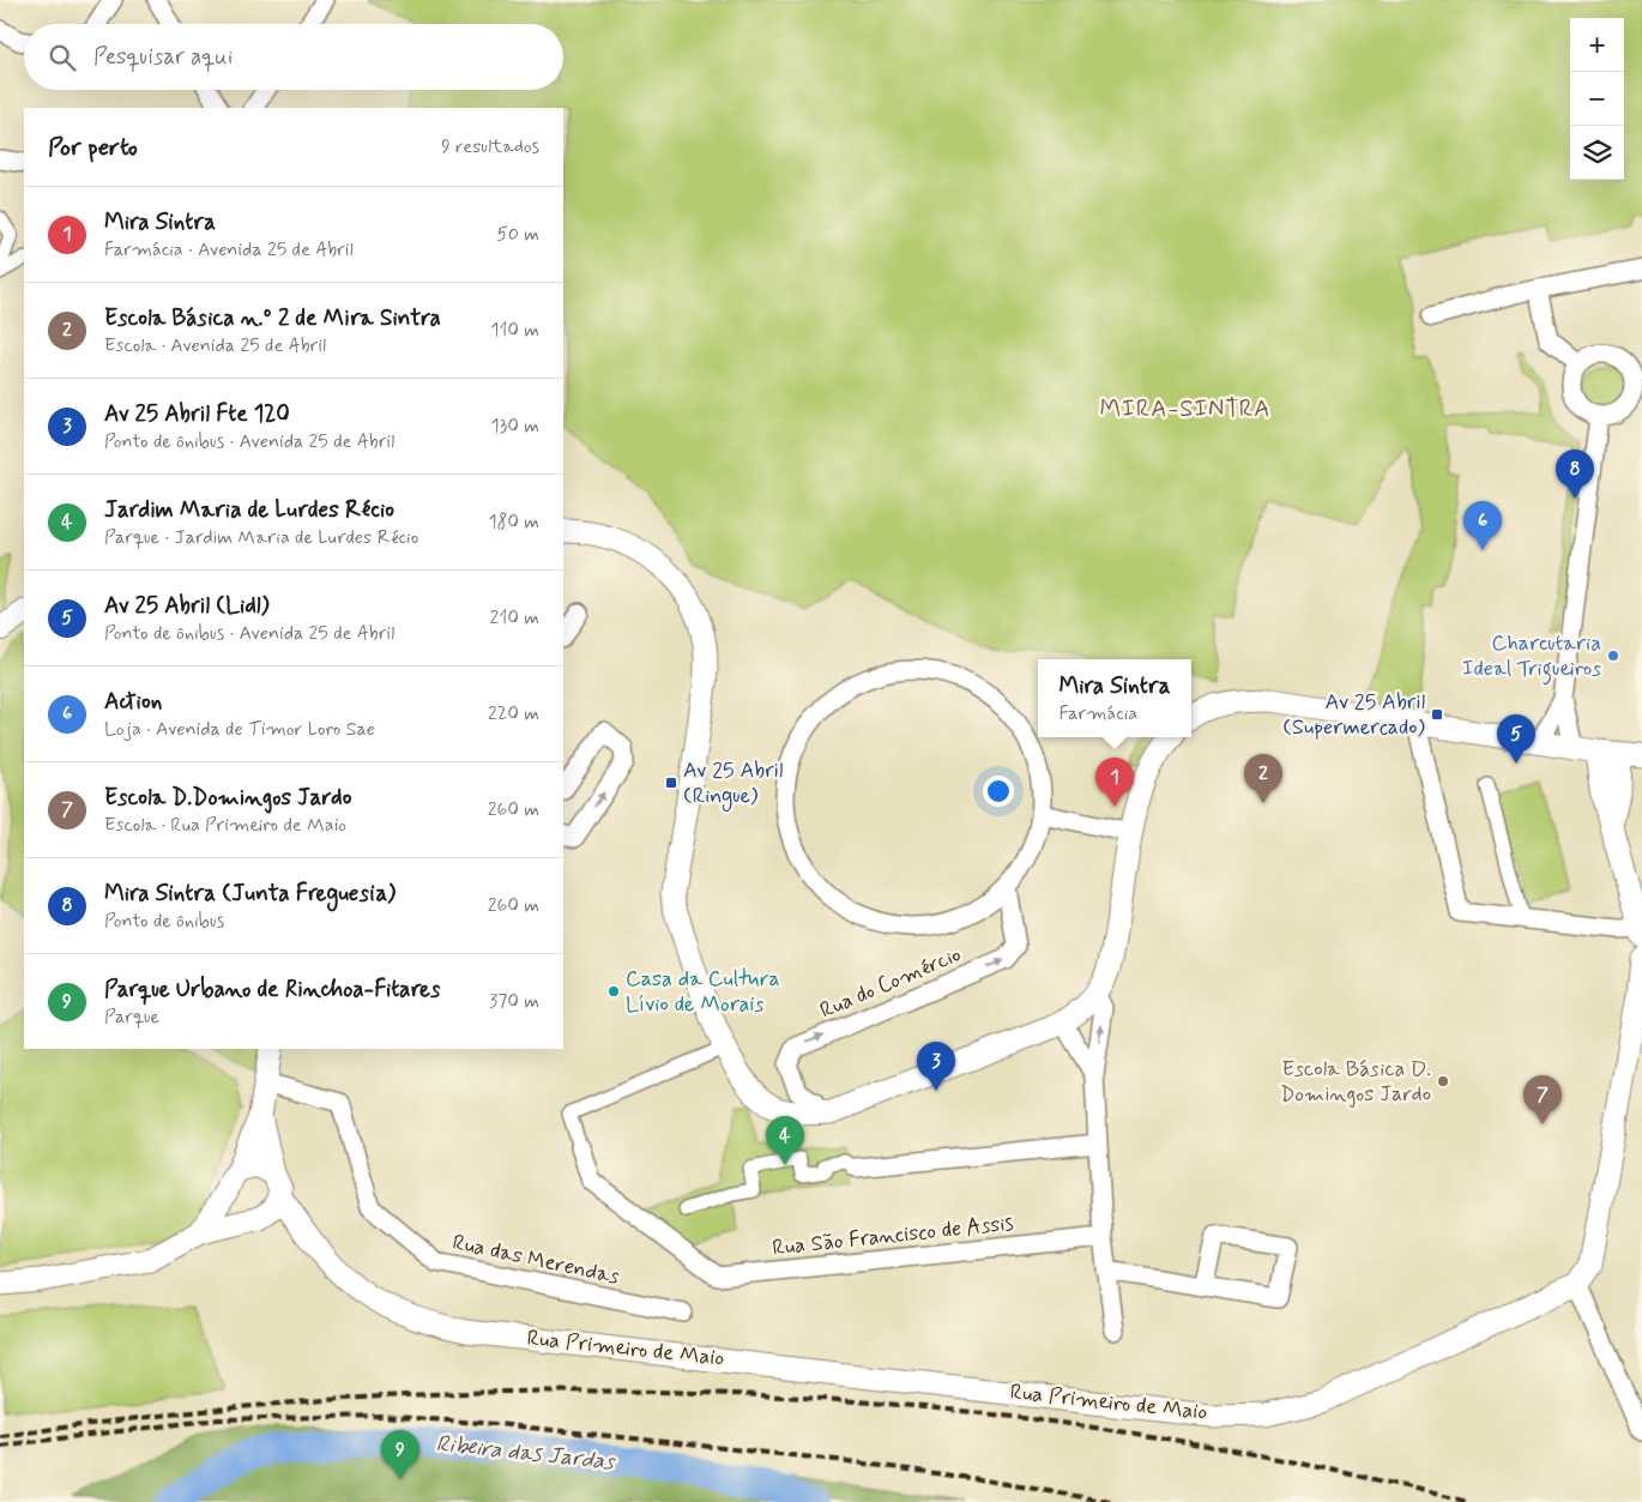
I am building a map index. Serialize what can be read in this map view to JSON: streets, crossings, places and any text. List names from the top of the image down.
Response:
{
  "streets": {
    "street": [
      "Rua do Comércio",
      "Rua São Francisco de Assis",
      "Rua das Merendas",
      "Rua Primeiro de Maio"
    ]
  },
  "districts": ["MIRA-SINTRA"],
  "water": ["Ribeira das Jardas"],
  "places": {
    "other": ["Charcutaria Ideal Trigueiros", "Casa da Cultura Lívio de Morais", "Escola Básica D. Domingos Jardo"],
    "transit": ["Av 25 Abril (Supermercado)", "Av 25 Abril (Ringue)"]
  },
  "page": {
    "map_buttons": ["+", "−"],
    "search": "Pesquisar aqui",
    "heading": ["Por perto", "9 resultados"],
    "list": [
      {
        "mark": "1",
        "name": "Mira Sintra",
        "note": "Farmácia · Avenida 25 de Abril",
        "value": "50 m"
      },
      {
        "mark": "2",
        "name": "Escola Básica n.º 2 de Mira Sintra",
        "note": "Escola · Avenida 25 de Abril",
        "value": "110 m"
      },
      {
        "mark": "3",
        "name": "Av 25 Abril Fte 120",
        "note": "Ponto de ônibus · Avenida 25 de Abril",
        "value": "130 m"
      },
      {
        "mark": "4",
        "name": "Jardim Maria de Lurdes Récio",
        "note": "Parque · Jardim Maria de Lurdes Récio",
        "value": "180 m"
      },
      {
        "mark": "5",
        "name": "Av 25 Abril (Lidl)",
        "note": "Ponto de ônibus · Avenida 25 de Abril",
        "value": "210 m"
      },
      {
        "mark": "6",
        "name": "Action",
        "note": "Loja · Avenida de Timor Loro Sae",
        "value": "220 m"
      },
      {
        "mark": "7",
        "name": "Escola D.Domingos Jardo",
        "note": "Escola · Rua Primeiro de Maio",
        "value": "260 m"
      },
      {
        "mark": "8",
        "name": "Mira Sintra (Junta Freguesia)",
        "note": "Ponto de ônibus",
        "value": "260 m"
      },
      {
        "mark": "9",
        "name": "Parque Urbano de Rinchoa-Fitares",
        "note": "Parque",
        "value": "370 m"
      }
    ],
    "pins": [
      "8",
      "6",
      "5",
      "2",
      "1",
      "3",
      "7",
      "4",
      "9"
    ],
    "popup": ["Mira Sintra", "Farmácia"]
  }
}
